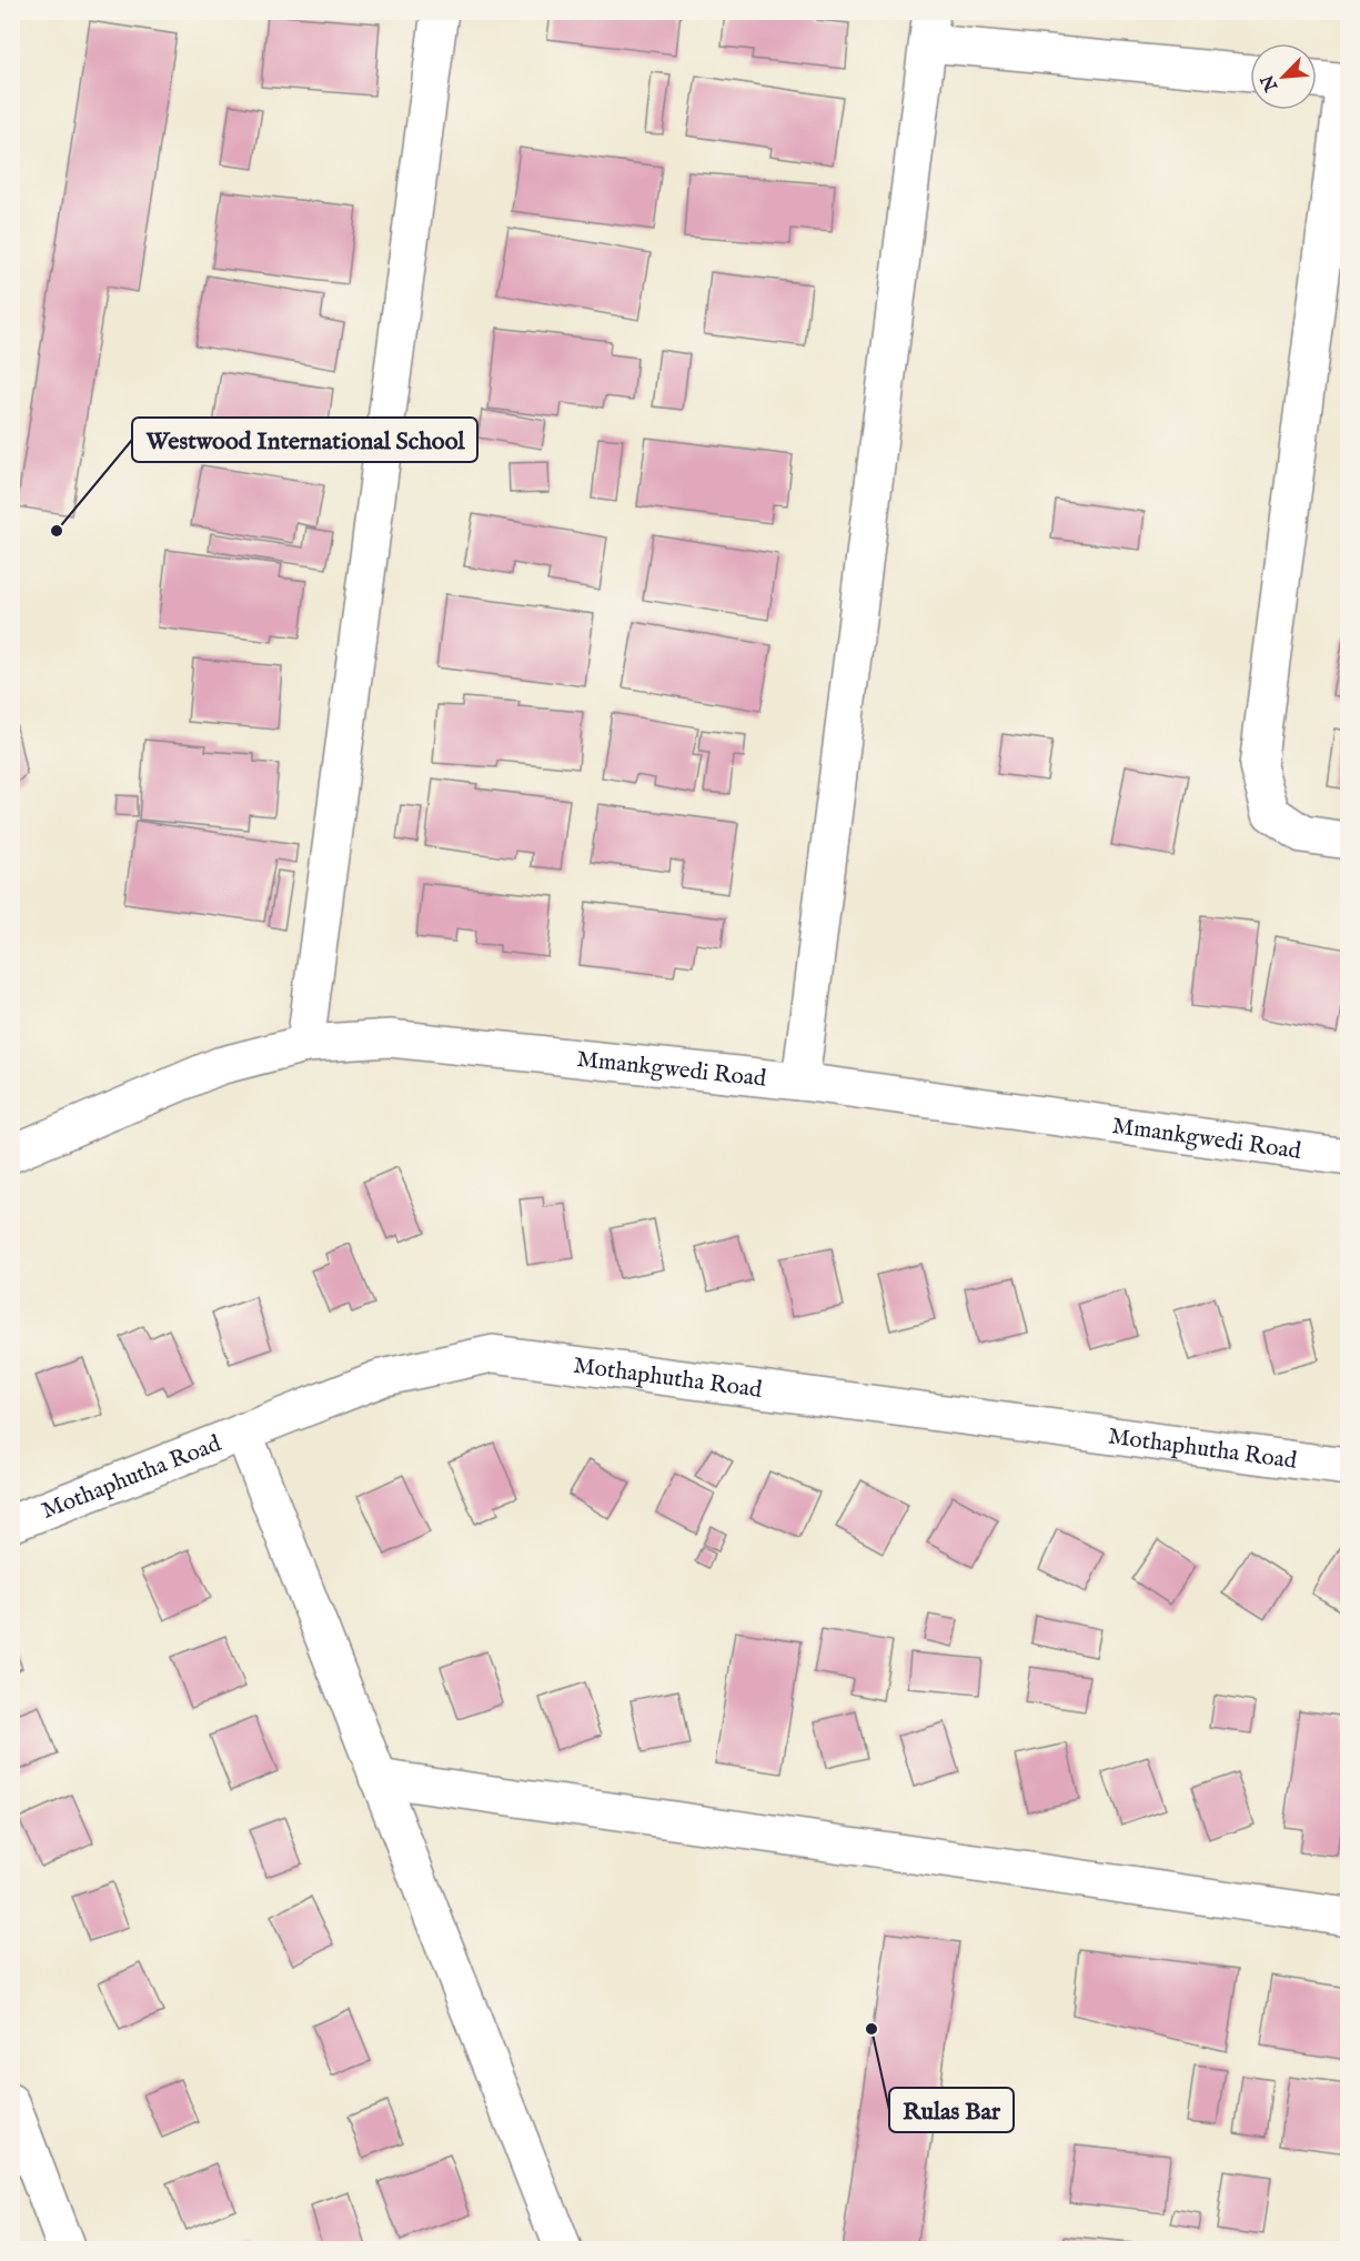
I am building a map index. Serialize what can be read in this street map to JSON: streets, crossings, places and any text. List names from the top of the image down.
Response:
{
  "streets": {
    "street": ["Mmankgwedi Road", "Mothaphutha Road"]
  },
  "places": ["Westwood International School", "Rulas Bar"],
  "north": "bottom left"
}
